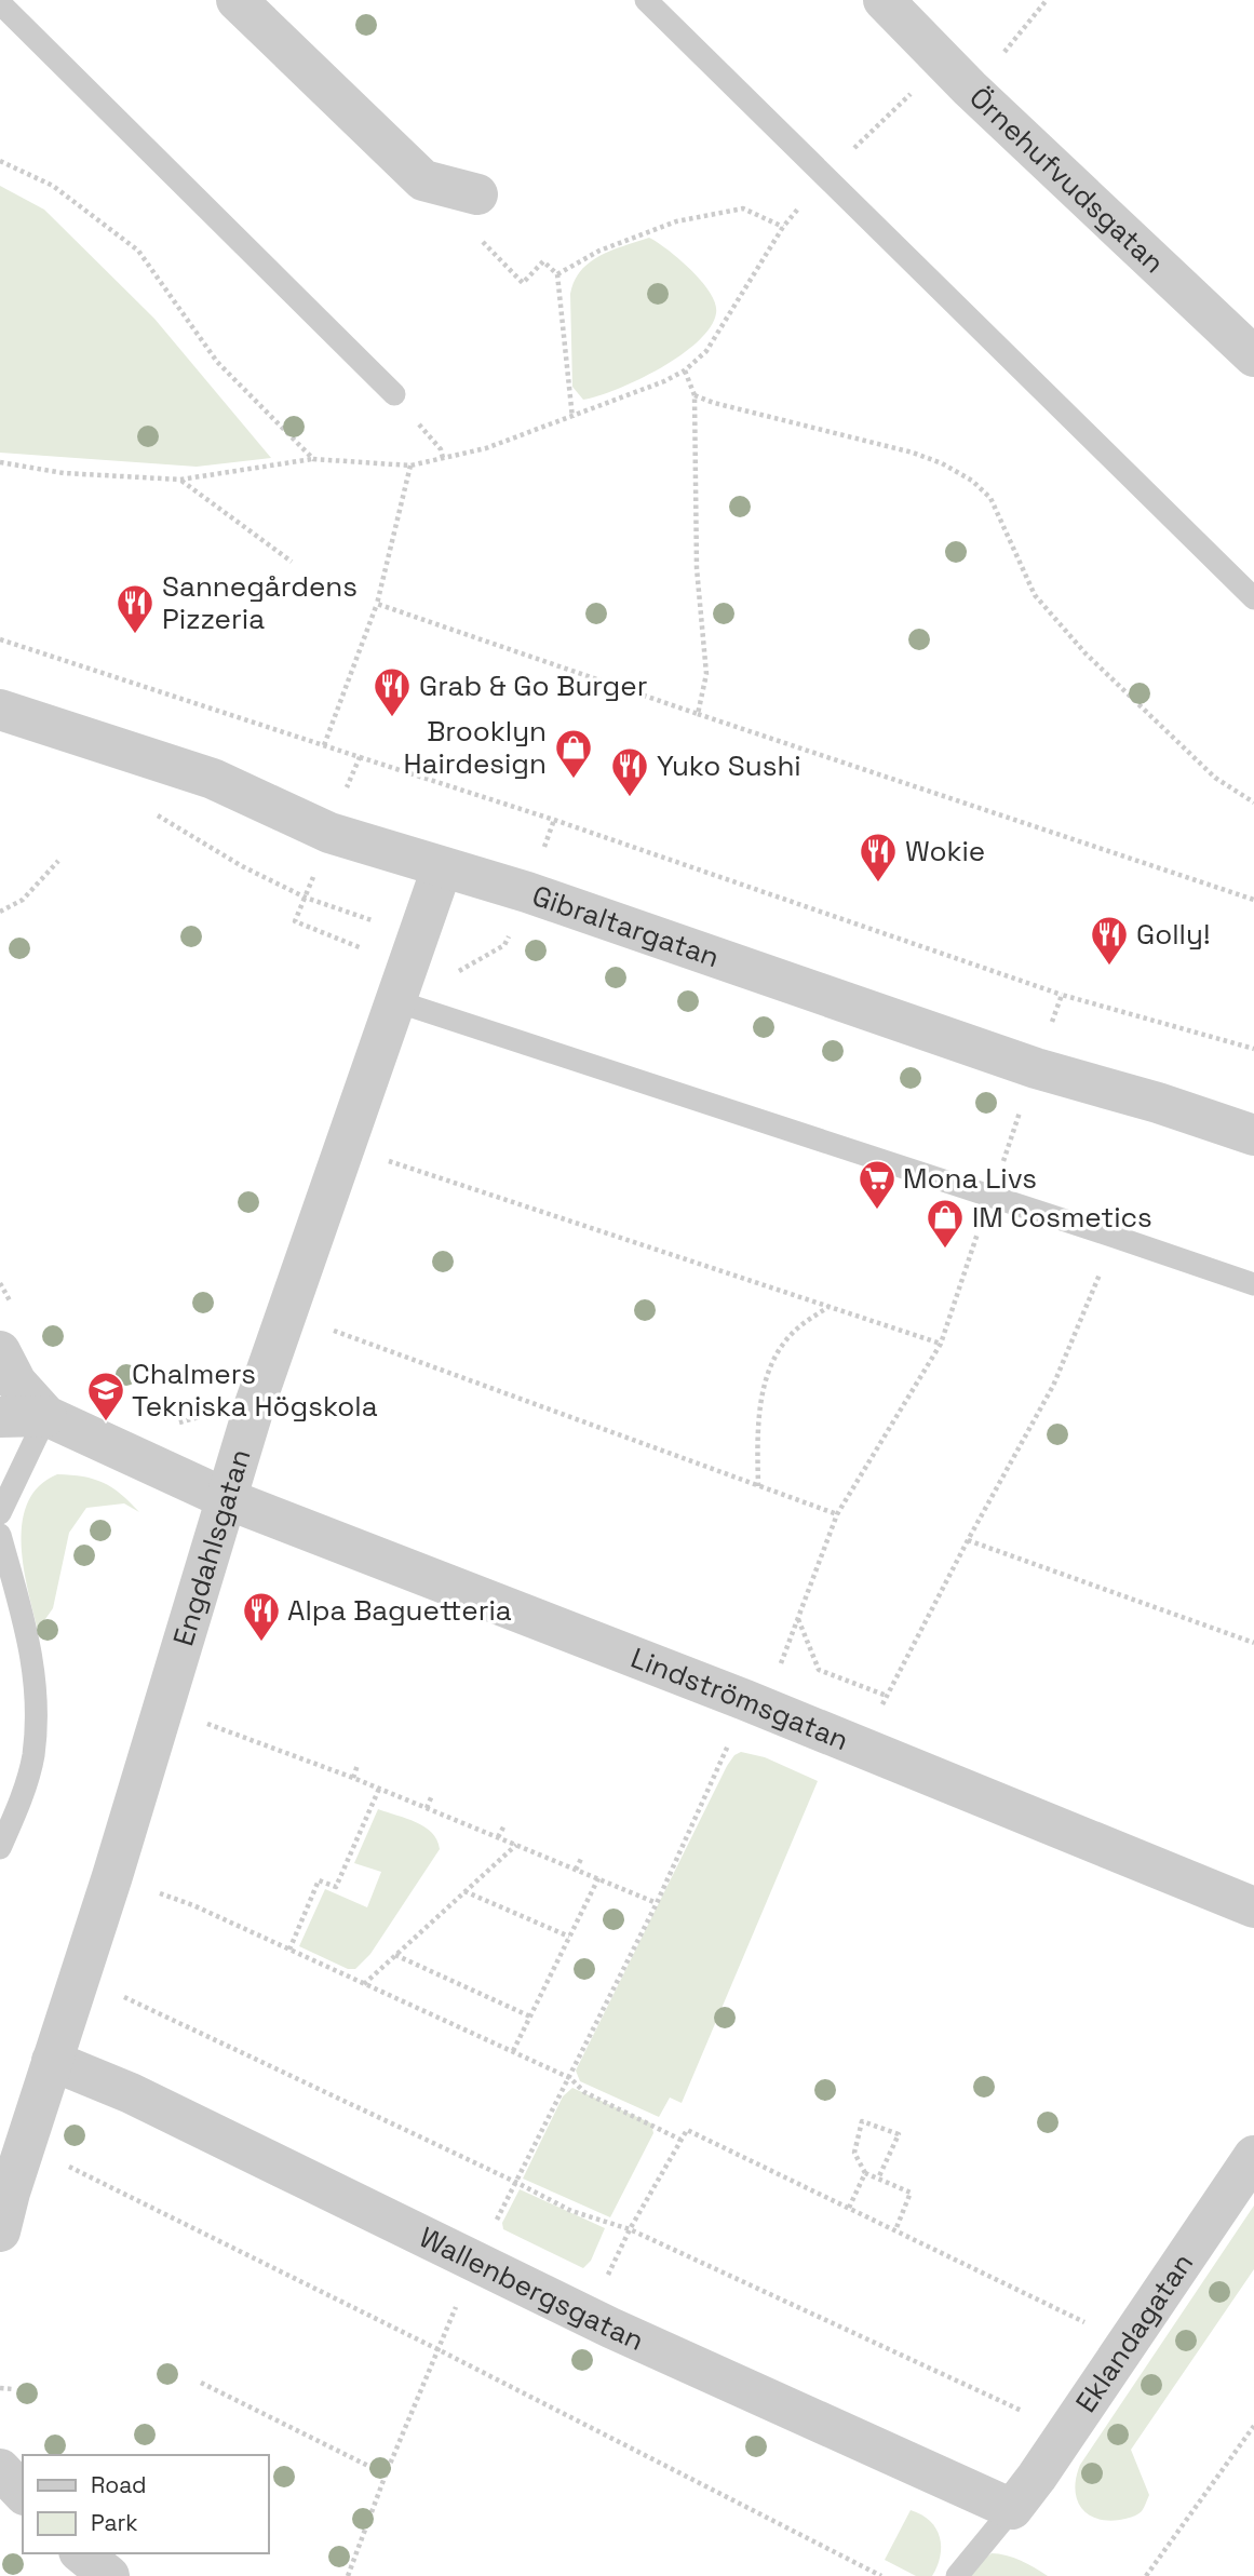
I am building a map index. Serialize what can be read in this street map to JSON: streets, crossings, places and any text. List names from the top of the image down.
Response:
{
  "streets": {
    "street": [
      "Örnehufvudsgatan",
      "Gibraltargatan",
      "Engdahlsgatan",
      "Lindströmsgatan",
      "Wallenbergsgatan",
      "Eklandagatan"
    ]
  },
  "crossings": [
    ["Gibraltargatan", "Engdahlsgatan"],
    ["Engdahlsgatan", "Lindströmsgatan"],
    ["Engdahlsgatan", "Wallenbergsgatan"],
    ["Wallenbergsgatan", "Eklandagatan"]
  ],
  "places": {
    "restaurant": [
      "Sannegårdens Pizzeria",
      "Grab & Go Burger",
      "Yuko Sushi",
      "Wokie",
      "Golly!",
      "Alpa Baguetteria"
    ],
    "shop": ["Brooklyn Hairdesign", "IM Cosmetics"],
    "supermarket": ["Mona Livs"],
    "school or university": ["Chalmers Tekniska Högskola"]
  },
  "legend": ["Road", "Park"]
}
